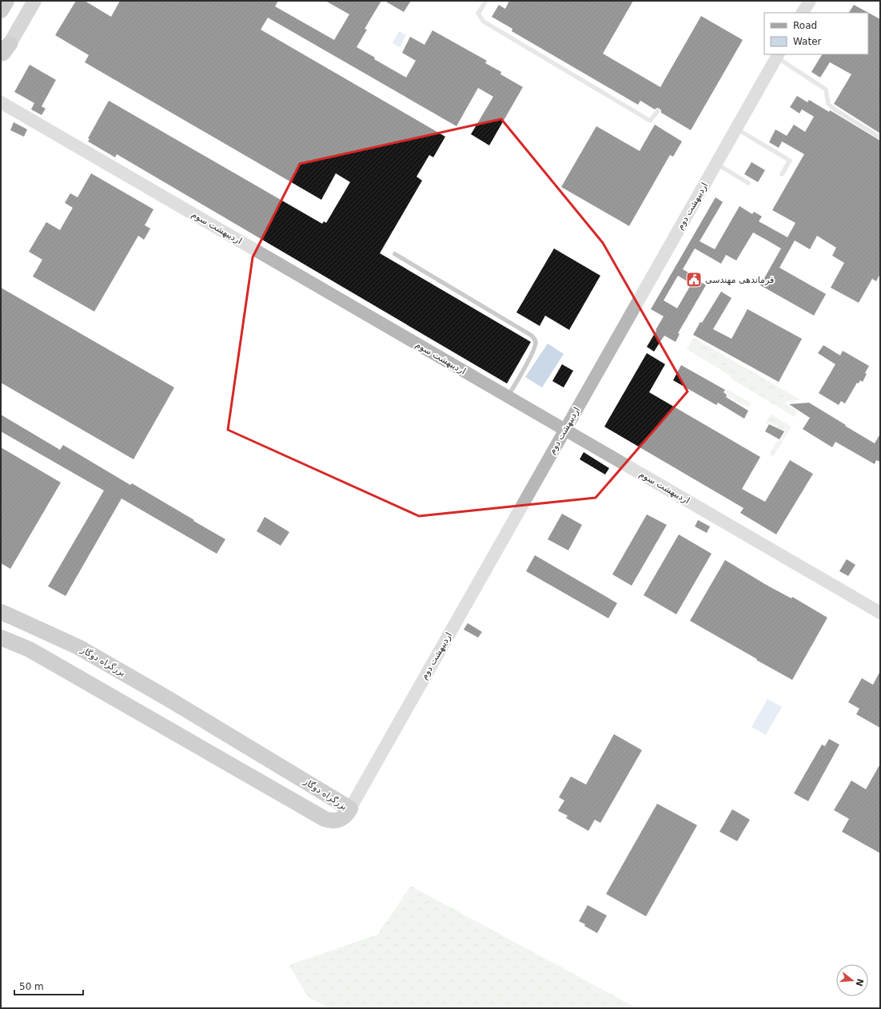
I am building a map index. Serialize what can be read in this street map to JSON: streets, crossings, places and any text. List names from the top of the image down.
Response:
{
  "streets": {
    "highway": ["بزرگراه دوگاز"],
    "street": ["اردیبهشت دوم", "اردیبهشت سوم"]
  },
  "crossings": [
    ["اردیبهشت دوم", "اردیبهشت سوم"],
    ["اردیبهشت دوم", "بزرگراه دوگاز"]
  ],
  "places": {
    "public building": ["فرماندهی مهندسی"]
  },
  "legend": ["Road", "Water"],
  "scale_bar": "50 m",
  "north": "right"
}
